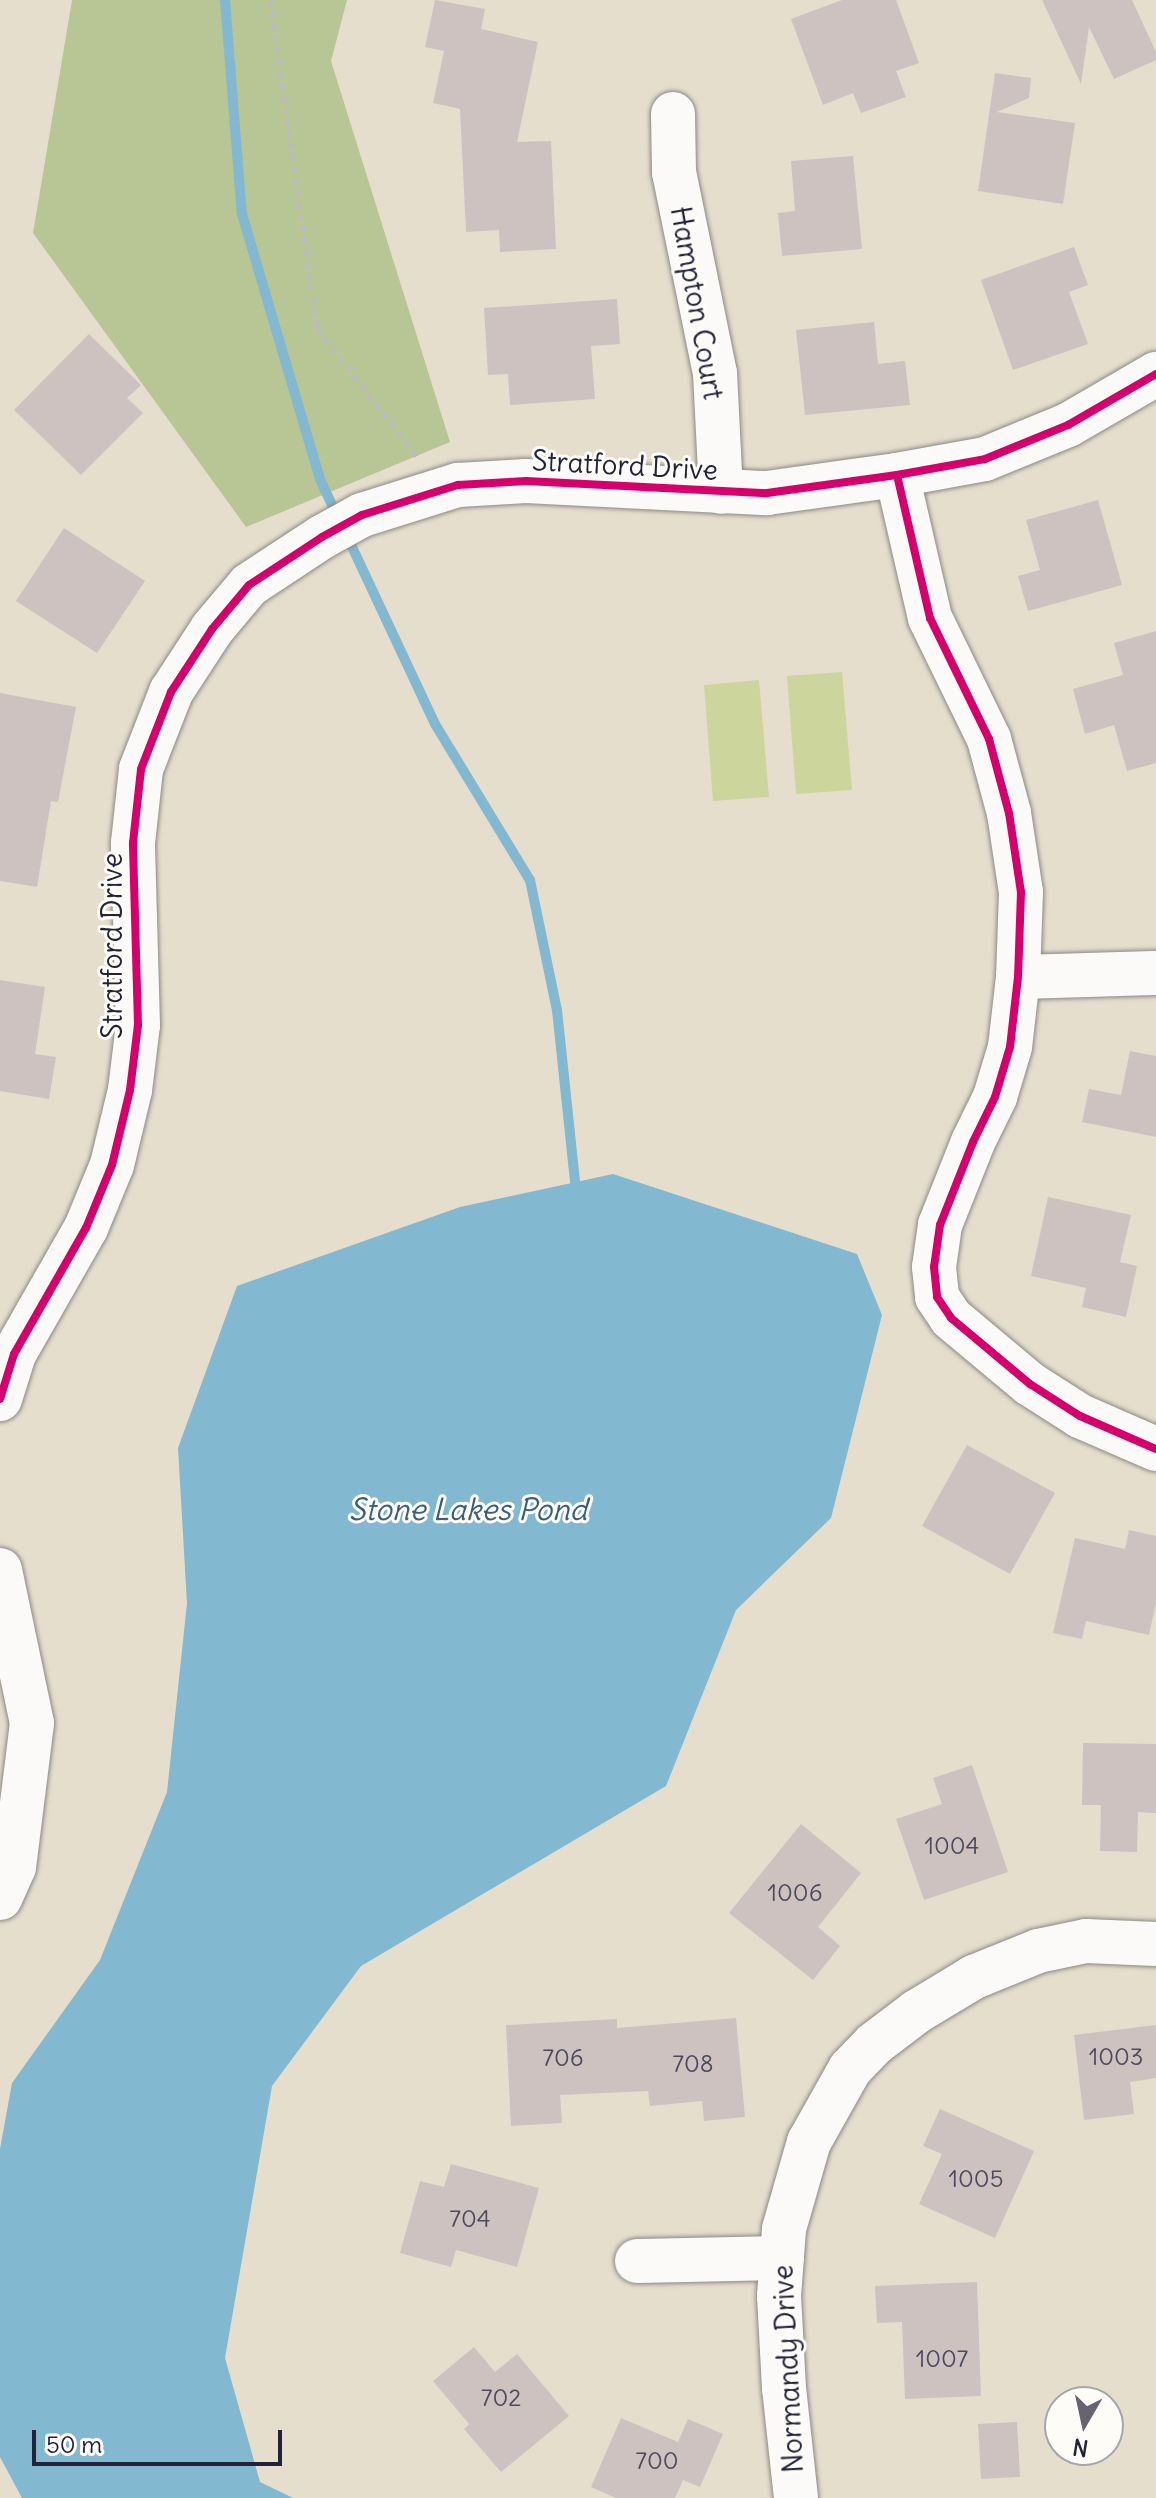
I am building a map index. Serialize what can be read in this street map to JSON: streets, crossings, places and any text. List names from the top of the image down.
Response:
{
  "streets": {
    "street": ["Hampton Court", "Stratford Drive", "Normandy Drive"]
  },
  "crossings": [
    ["Hampton Court", "Stratford Drive"]
  ],
  "water": ["Stone Lakes Pond"],
  "house_numbers": [
    "1004",
    "1006",
    "1003",
    "706",
    "708",
    "1005",
    "704",
    "1007",
    "702",
    "700"
  ],
  "scale_bar": "50 m",
  "north": "bottom"
}
